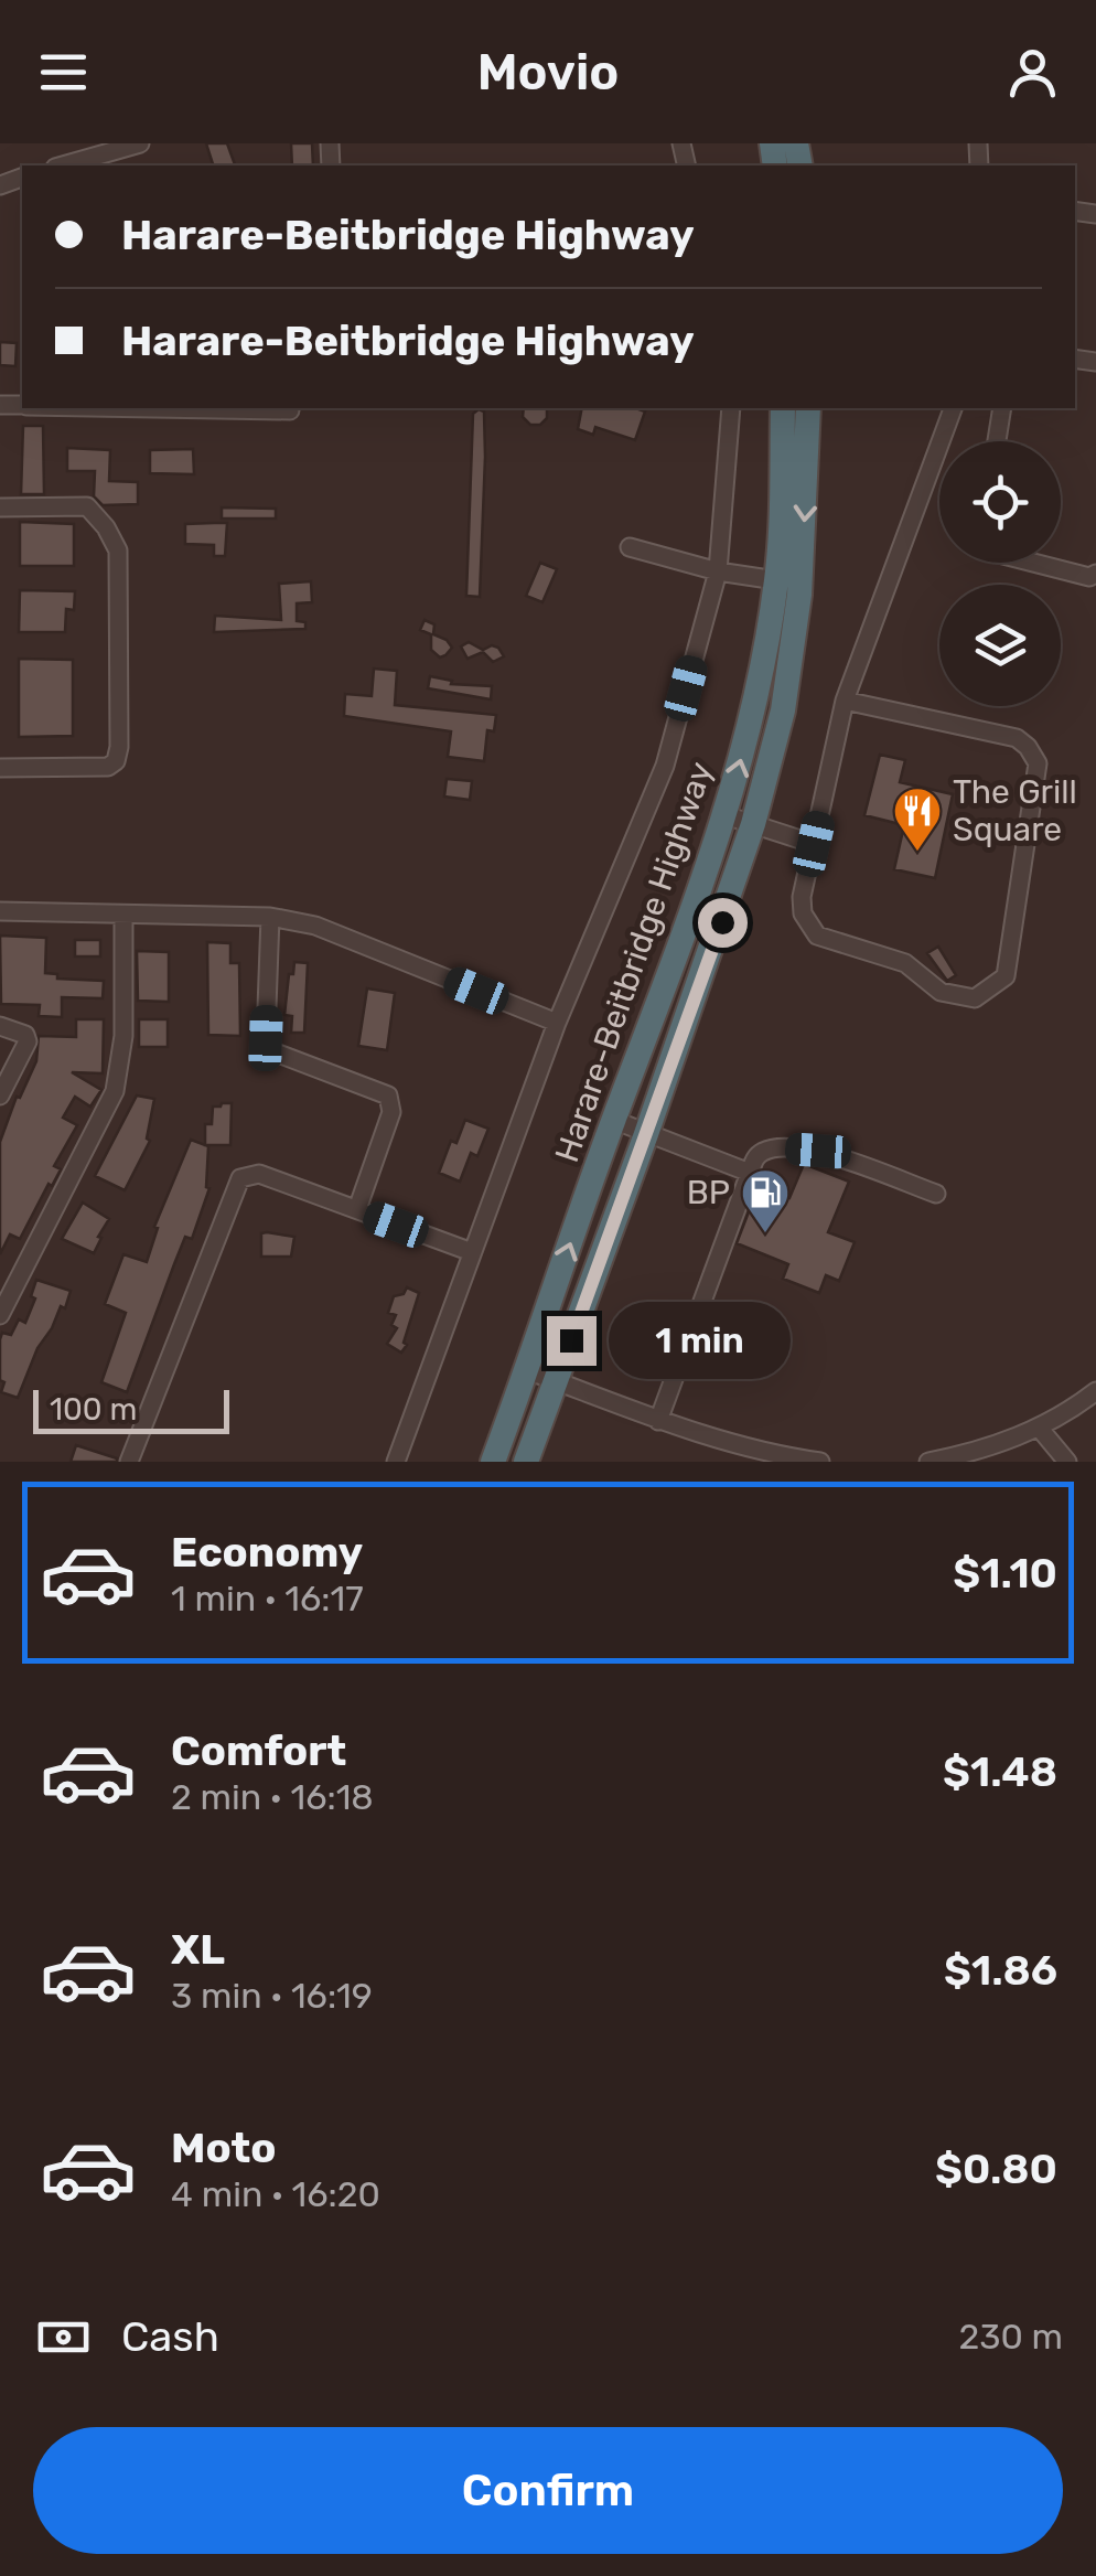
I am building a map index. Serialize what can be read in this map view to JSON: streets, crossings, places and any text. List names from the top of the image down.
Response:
{
  "streets": {
    "highway": ["Harare-Beitbridge Highway"]
  },
  "places": {
    "restaurant": ["The Grill Square"],
    "fuel station": ["BP"]
  },
  "scale_bar": "100 m",
  "page": {
    "header": "Movio",
    "banner": ["Harare-Beitbridge Highway", "Harare-Beitbridge Highway"],
    "bubble": "1 min",
    "scale": "100 m",
    "list": [
      {
        "name": "Economy",
        "note": "1 min · 16:17",
        "value": "$1.10"
      },
      {
        "name": "Comfort",
        "note": "2 min · 16:18",
        "value": "$1.48"
      },
      {
        "name": "XL",
        "note": "3 min · 16:19",
        "value": "$1.86"
      },
      {
        "name": "Moto",
        "note": "4 min · 16:20",
        "value": "$0.80"
      }
    ],
    "pay": ["Cash", "230 m"],
    "buttons": "Confirm"
  }
}
